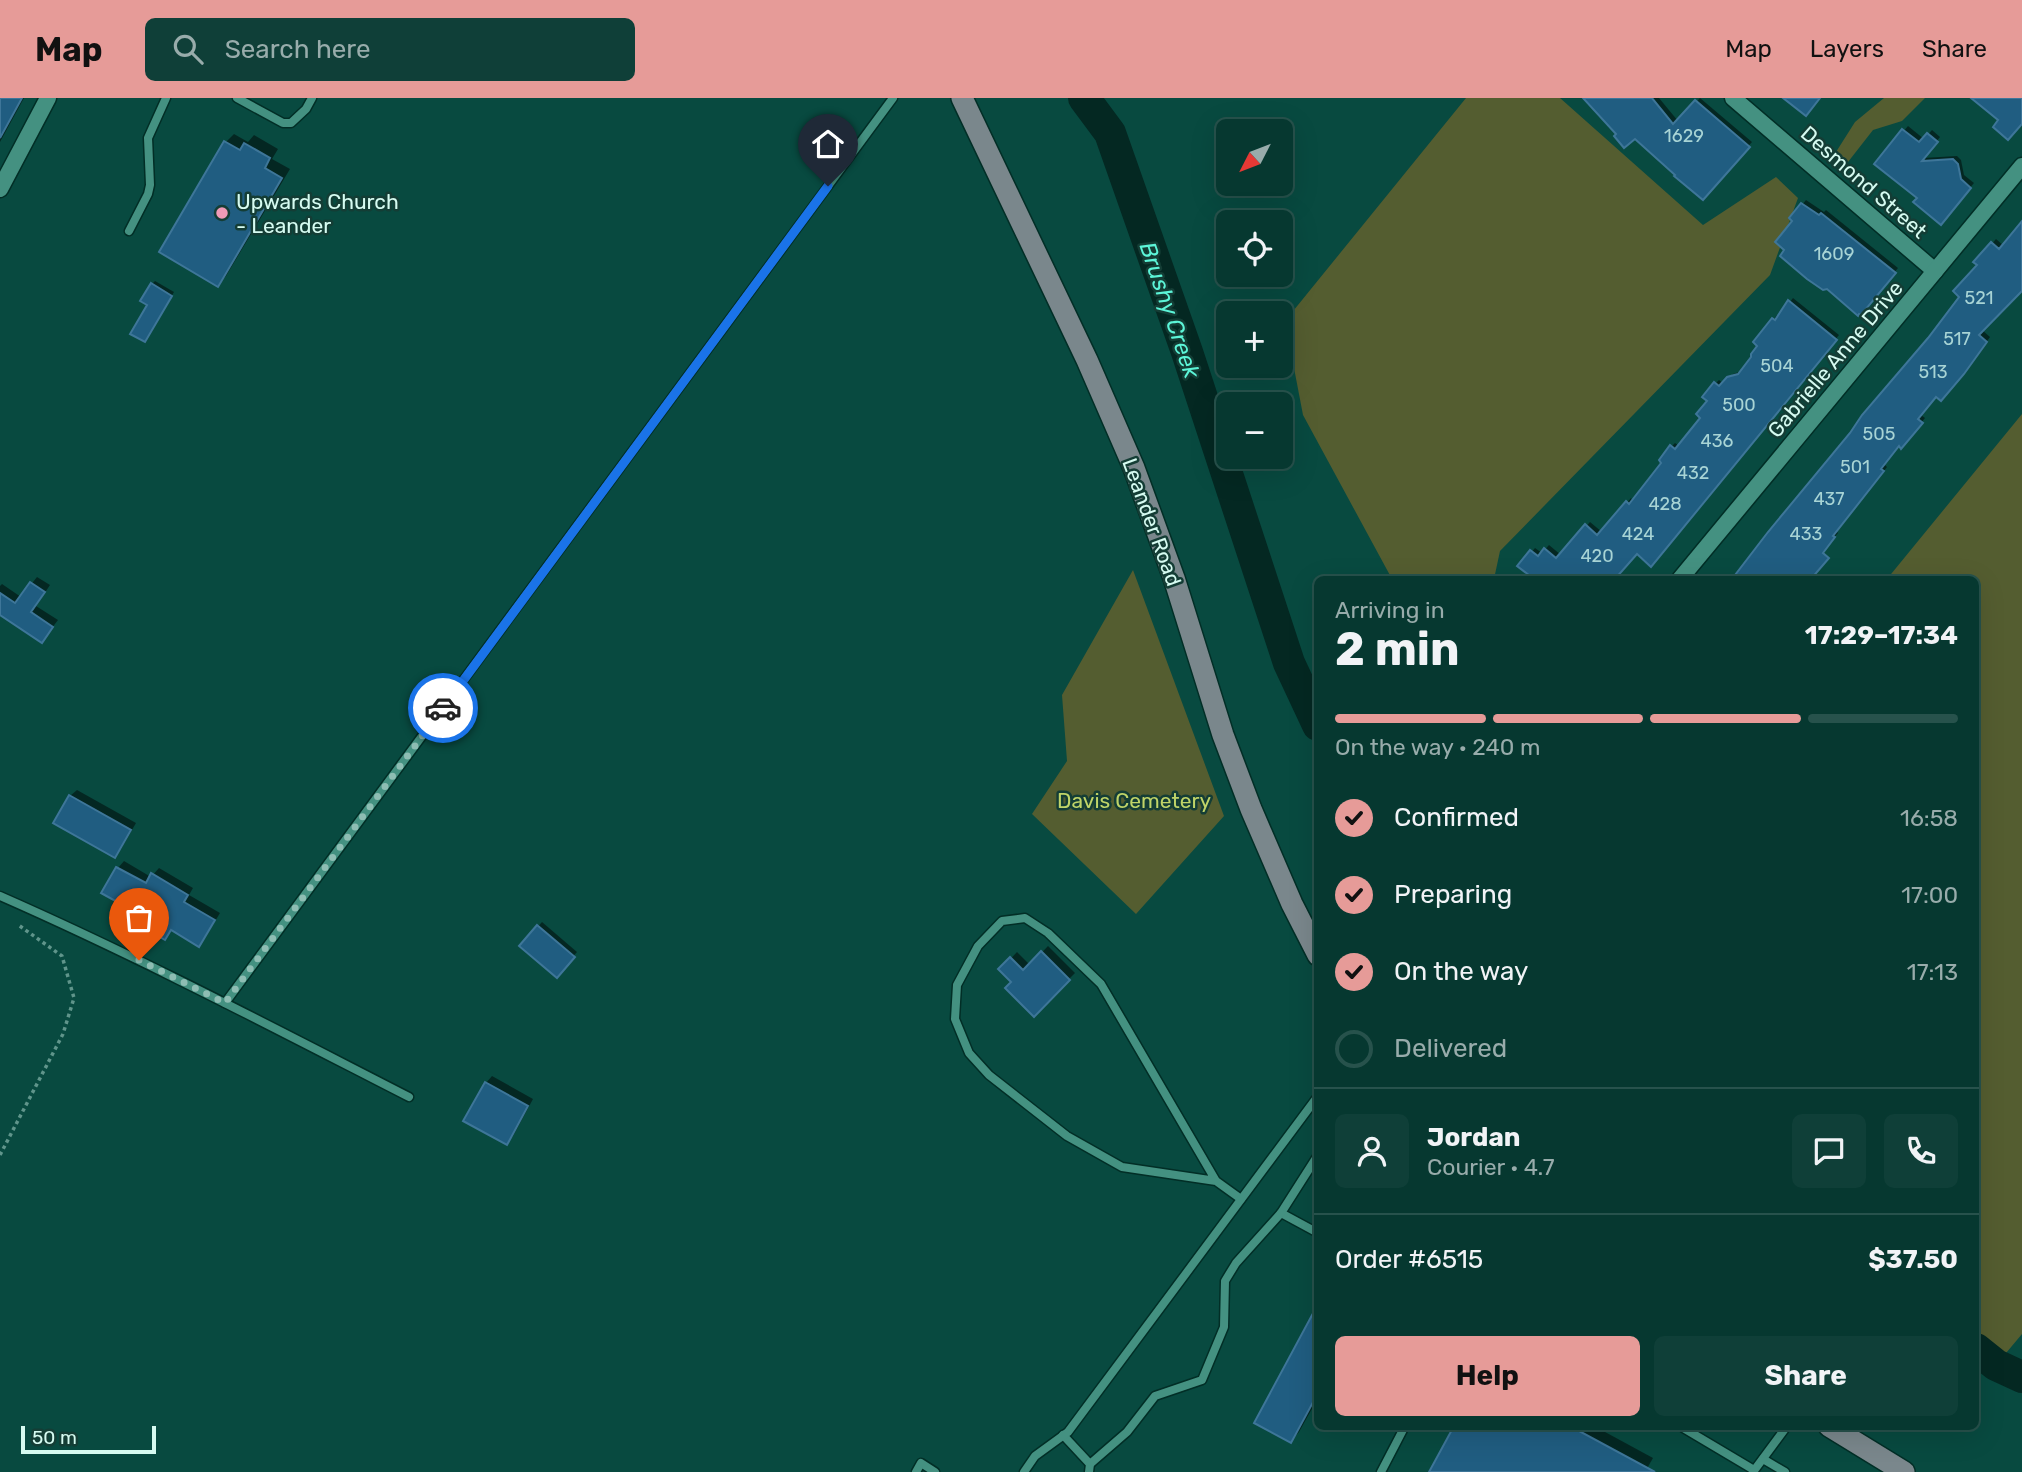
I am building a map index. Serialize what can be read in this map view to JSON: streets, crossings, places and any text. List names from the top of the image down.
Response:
{
  "streets": {
    "main road": ["Leander Road"],
    "street": ["Desmond Street", "Gabrielle Anne Drive"]
  },
  "crossings": [
    ["Desmond Street", "Gabrielle Anne Drive"]
  ],
  "water": ["Brushy Creek"],
  "parks": ["Davis Cemetery"],
  "places": ["Upwards Church - Leander"],
  "house_numbers": [
    "1629",
    "1609",
    "521",
    "517",
    "504",
    "513",
    "500",
    "505",
    "436",
    "501",
    "432",
    "437",
    "428",
    "424",
    "433",
    "420"
  ],
  "scale_bar": "50 m",
  "north": "bottom left",
  "page": {
    "header": "Map",
    "search": "Search here",
    "nav": ["Map", "Layers", "Share"],
    "map_buttons": ["+", "−"],
    "heading": ["2 min", "Arriving in", "17:29–17:34"],
    "panel": [
      "Jordan",
      "Courier · 4.7",
      "Order #6515",
      "$37.50"
    ],
    "bar": "On the way · 240 m",
    "list": [
      ["Confirmed", "16:58"],
      ["Preparing", "17:00"],
      ["On the way", "17:13"],
      "Delivered"
    ],
    "buttons": ["Help", "Share"],
    "scale": "50 m"
  }
}
